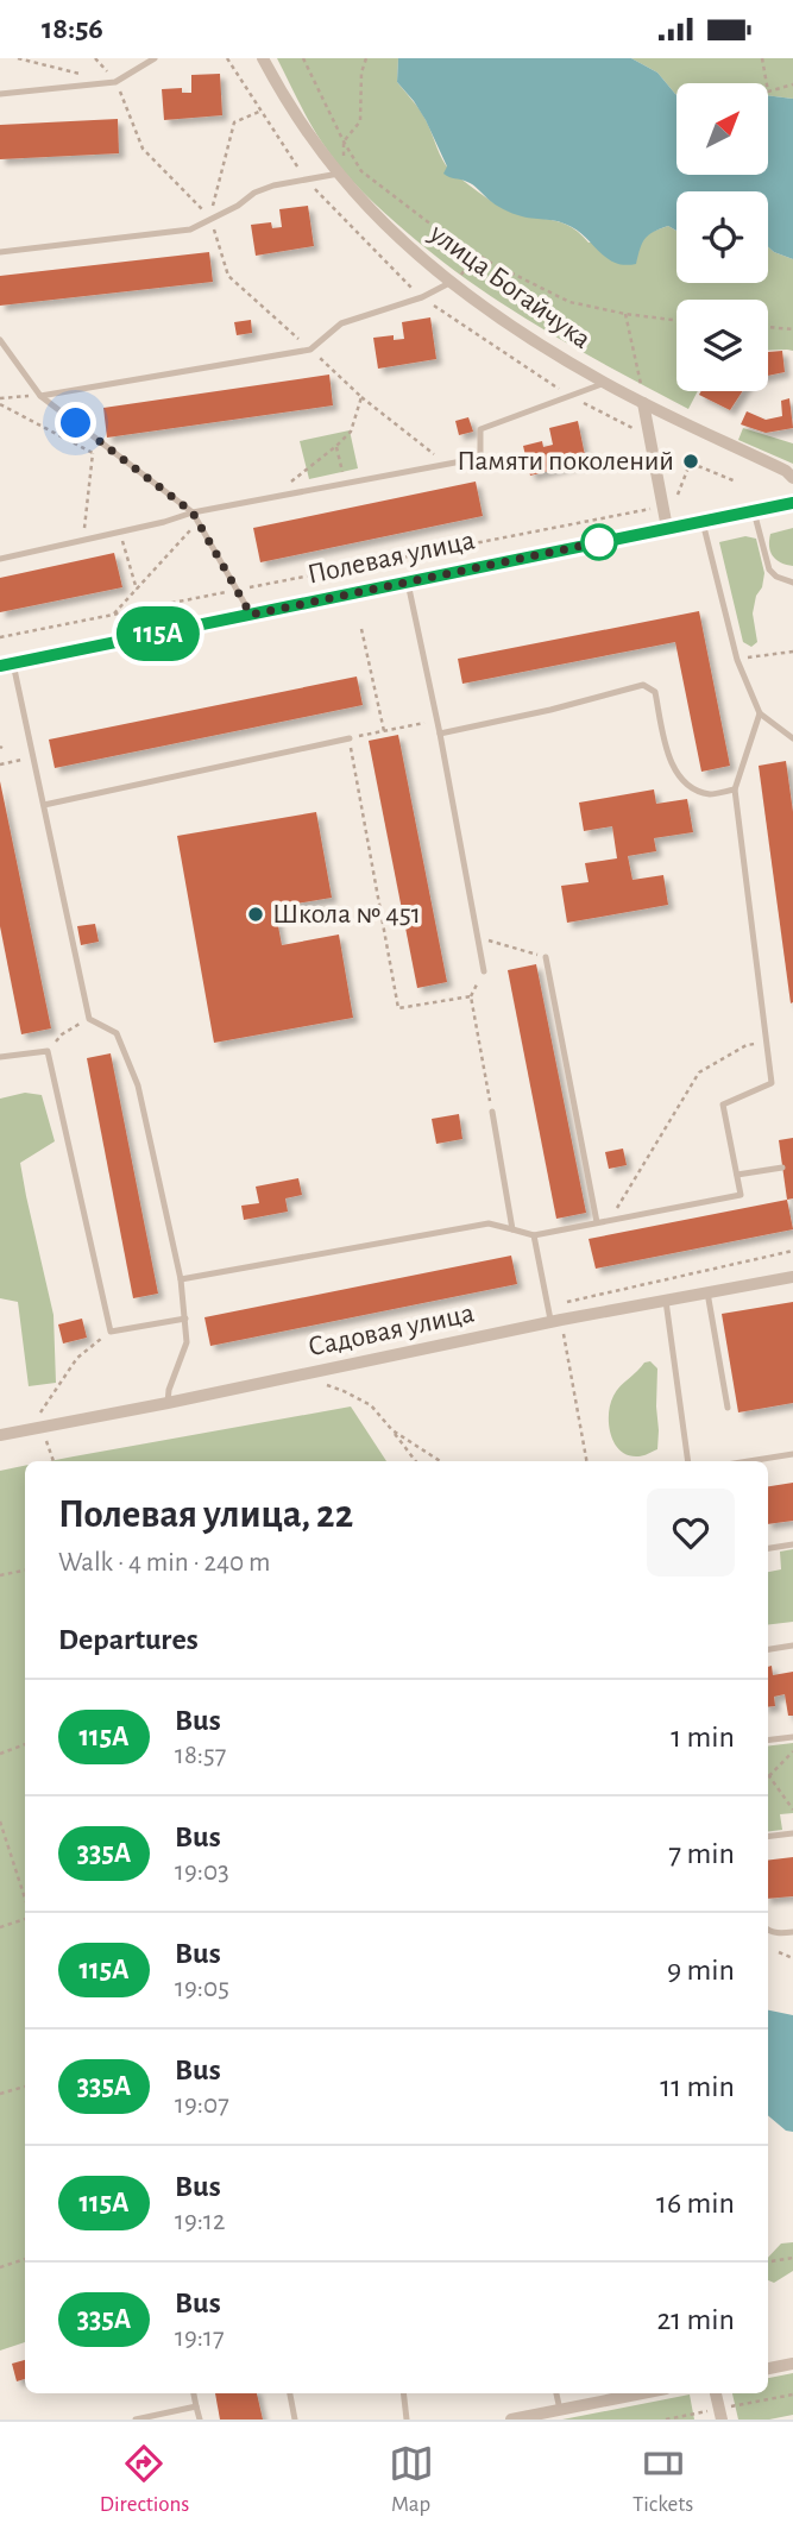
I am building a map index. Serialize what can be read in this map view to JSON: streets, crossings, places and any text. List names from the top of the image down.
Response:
{
  "streets": {
    "street": ["улица Богайчука", "Полевая улица", "Садовая улица"]
  },
  "places": ["Памяти поколений", "Школа № 451"],
  "lines": ["bus line 115А"],
  "north": "top right",
  "page": {
    "status": "18:56",
    "on_map": "115А",
    "heading": [
      ["Полевая улица, 22", "Walk · 4 min · 240 m"],
      "Departures"
    ],
    "list": [
      {
        "mark": "115А",
        "name": "Bus",
        "note": "18:57",
        "value": "1 min"
      },
      {
        "mark": "335А",
        "name": "Bus",
        "note": "19:03",
        "value": "7 min"
      },
      {
        "mark": "115А",
        "name": "Bus",
        "note": "19:05",
        "value": "9 min"
      },
      {
        "mark": "335А",
        "name": "Bus",
        "note": "19:07",
        "value": "11 min"
      },
      {
        "mark": "115А",
        "name": "Bus",
        "note": "19:12",
        "value": "16 min"
      },
      {
        "mark": "335А",
        "name": "Bus",
        "note": "19:17",
        "value": "21 min"
      }
    ],
    "tabs": ["Directions", "Map", "Tickets"]
  }
}
